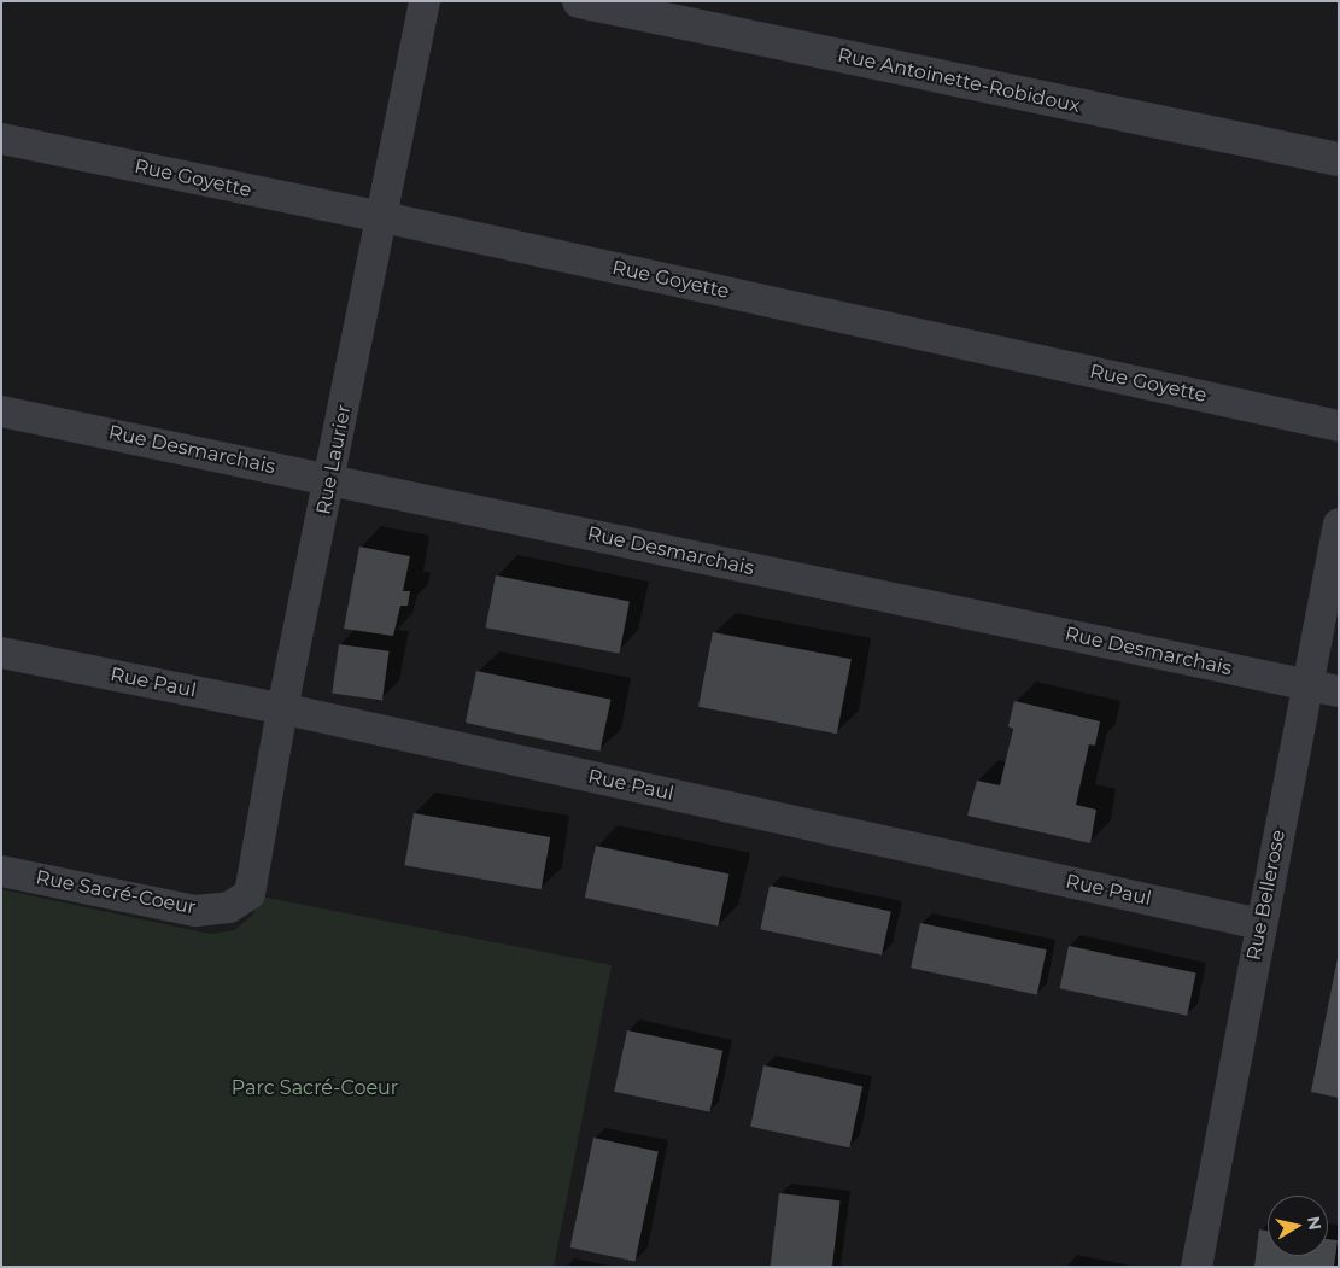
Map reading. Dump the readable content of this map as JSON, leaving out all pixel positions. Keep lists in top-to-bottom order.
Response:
{
  "streets": {
    "street": [
      "Rue Antoinette-Robidoux",
      "Rue Goyette",
      "Rue Desmarchais",
      "Rue Laurier",
      "Rue Paul",
      "Rue Sacré-Coeur",
      "Rue Bellerose"
    ]
  },
  "crossings": [
    ["Rue Goyette", "Rue Laurier"],
    ["Rue Desmarchais", "Rue Laurier"],
    ["Rue Desmarchais", "Rue Bellerose"],
    ["Rue Laurier", "Rue Paul"],
    ["Rue Laurier", "Rue Sacré-Coeur"],
    ["Rue Paul", "Rue Bellerose"]
  ],
  "parks": ["Parc Sacré-Coeur"],
  "north": "right"
}
